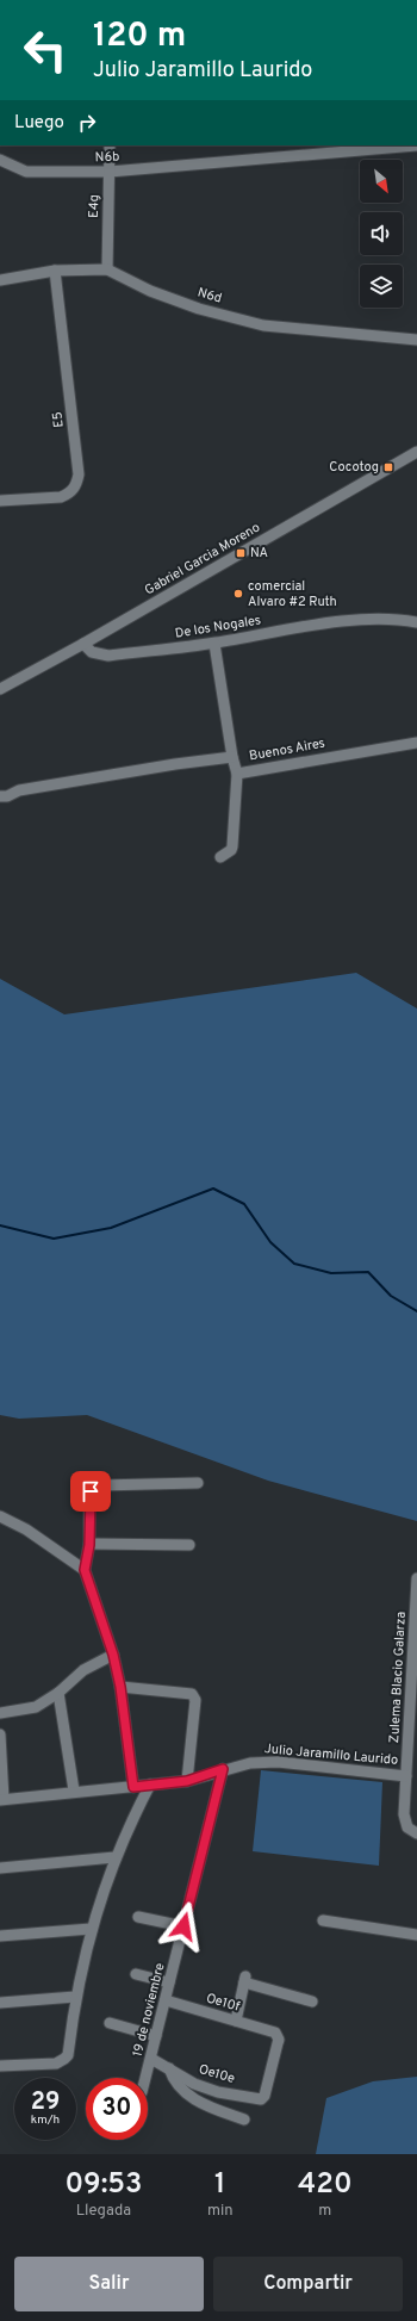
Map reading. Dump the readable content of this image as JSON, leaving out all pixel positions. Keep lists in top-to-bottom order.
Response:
{
  "streets": {
    "street": [
      "N6b",
      "E4g",
      "N6d",
      "E5",
      "Gabriel Garcia Moreno",
      "De los Nogales",
      "Buenos Aires",
      "Zulema Blacio Galarza",
      "Julio Jaramillo Laurido",
      "Oe10f",
      "19 de noviembre",
      "Oe10e"
    ]
  },
  "crossings": [
    ["N6b", "E4g"],
    ["E4g", "N6d"],
    ["N6d", "E5"],
    ["Gabriel Garcia Moreno", "De los Nogales"],
    ["De los Nogales", "Buenos Aires"],
    ["Zulema Blacio Galarza", "Julio Jaramillo Laurido"],
    ["Julio Jaramillo Laurido", "19 de noviembre"],
    ["Oe10f", "19 de noviembre"],
    ["Oe10f", "Oe10e"],
    ["19 de noviembre", "Oe10e"]
  ],
  "places": {
    "transit": ["Cocotog", "NA"],
    "other": ["comercial Alvaro #2 Ruth"]
  },
  "north": "bottom right",
  "page": {
    "turn": ["120 m", "Julio Jaramillo Laurido"],
    "then": "Luego",
    "speed": "29 km/h",
    "limit": "30",
    "eta": [
      "09:53",
      "Llegada",
      "1",
      "min",
      "420",
      "m"
    ],
    "buttons": ["Salir", "Compartir"]
  }
}
